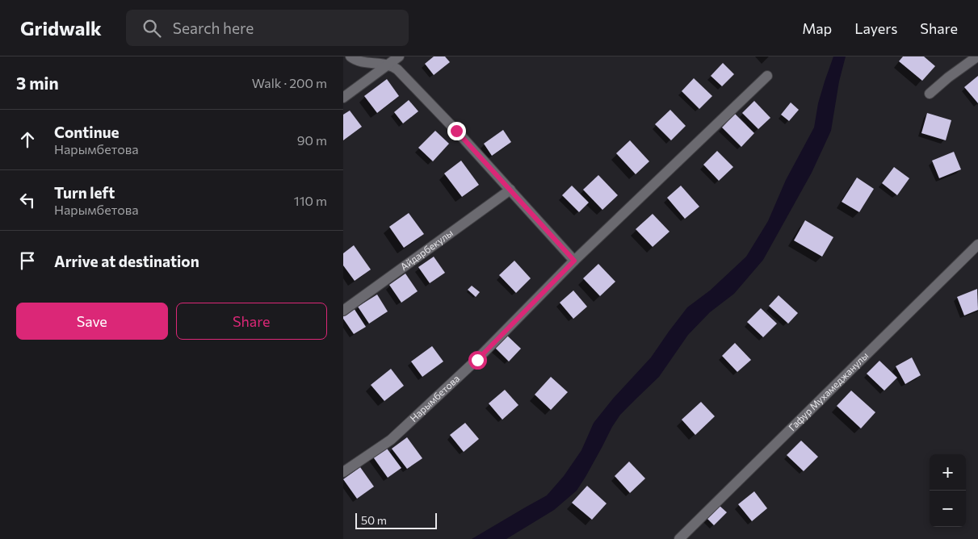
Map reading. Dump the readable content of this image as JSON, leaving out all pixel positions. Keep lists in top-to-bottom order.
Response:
{
  "streets": {
    "street": ["Айдарбекулы", "Гафур Мухамеджанулы", "Нарымбетова"]
  },
  "scale_bar": "50 m",
  "page": {
    "header": "Gridwalk",
    "search": "Search here",
    "nav": ["Map", "Layers", "Share"],
    "heading": ["3 min", "Walk · 200 m"],
    "list": [
      ["Continue", "Нарымбетова", "90 m"],
      ["Turn left", "Нарымбетова", "110 m"],
      "Arrive at destination"
    ],
    "buttons": ["Save", "Share"],
    "map_buttons": ["+", "−"],
    "scale": "50 m"
  }
}
